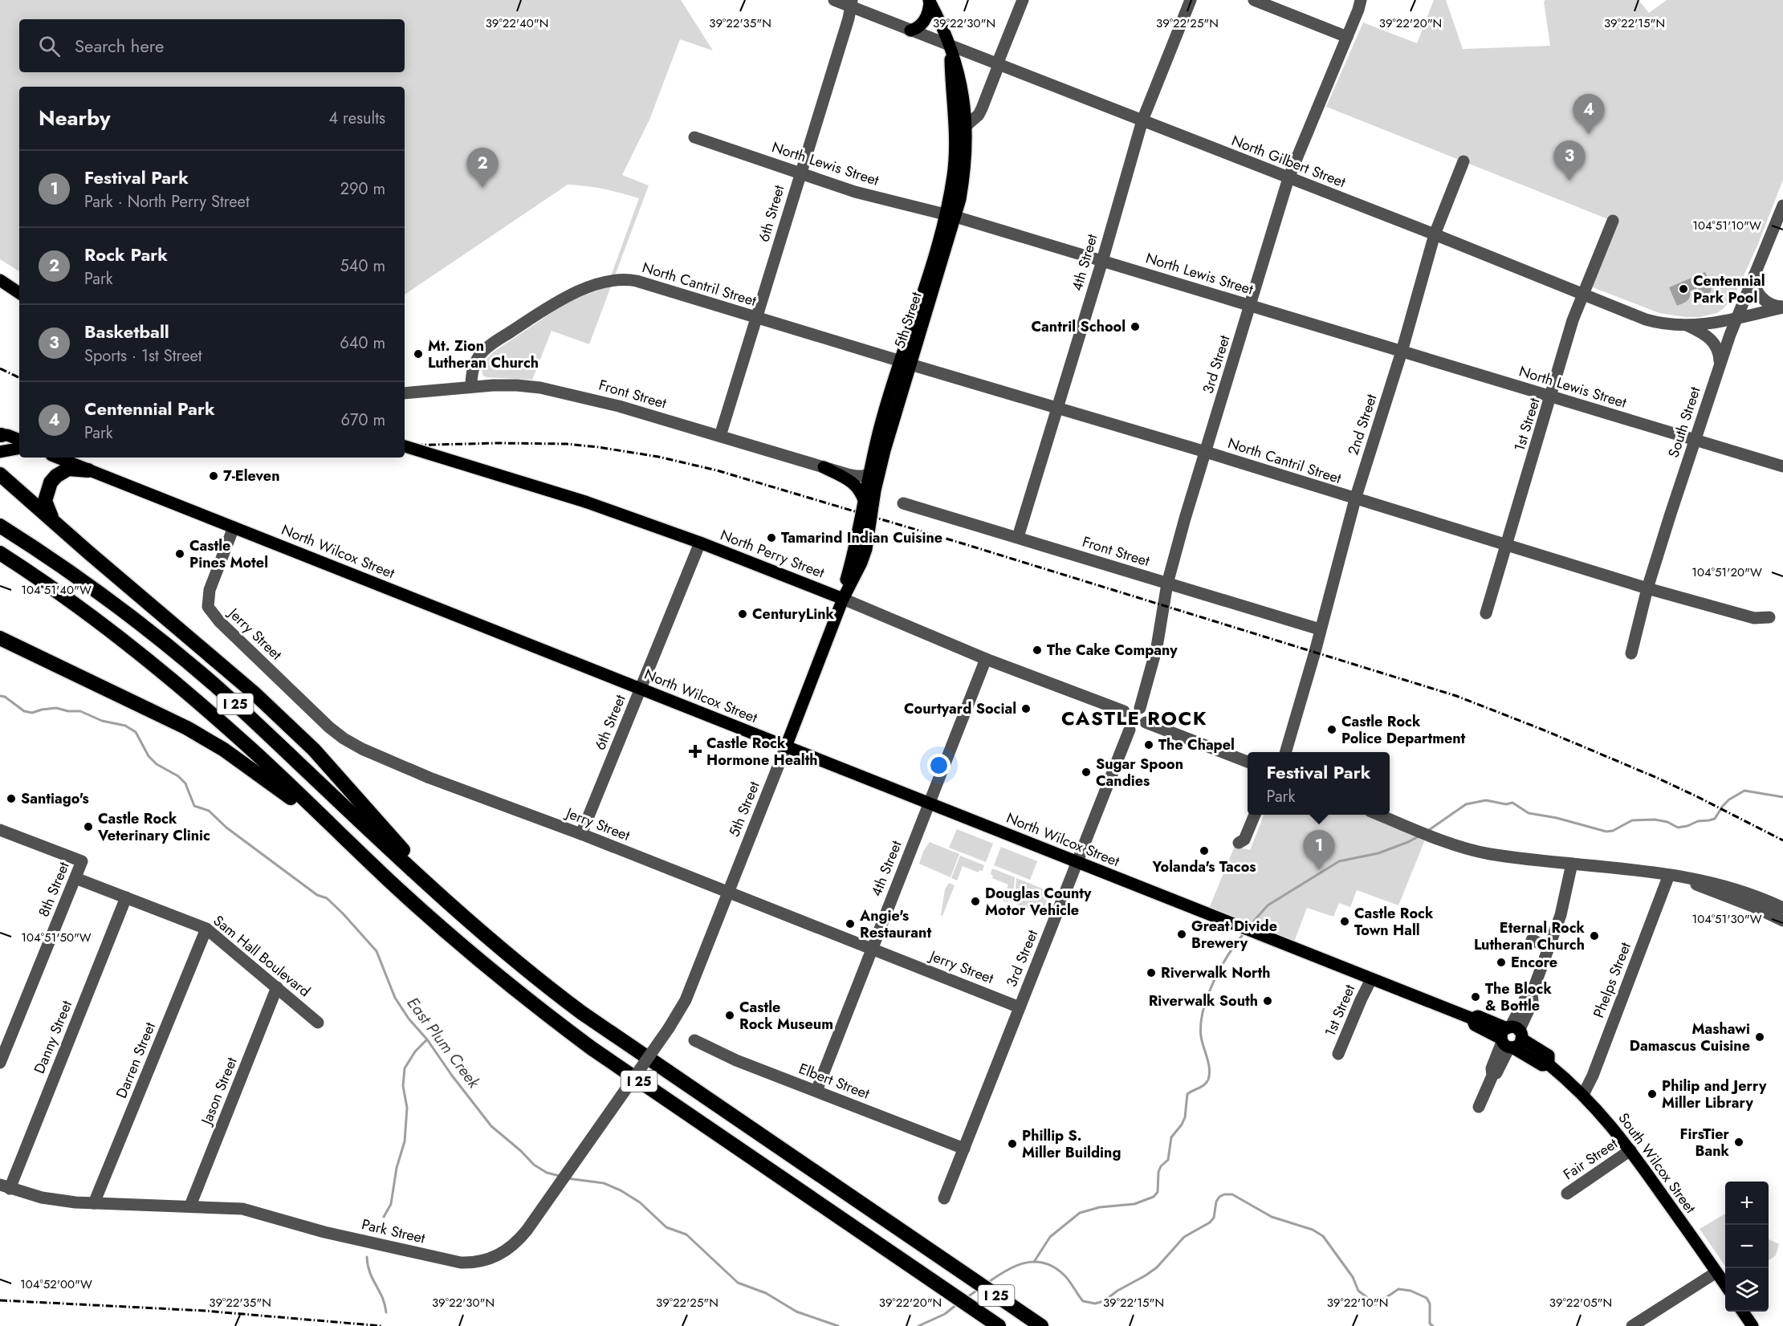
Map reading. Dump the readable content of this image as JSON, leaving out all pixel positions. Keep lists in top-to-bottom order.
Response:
{
  "streets": {
    "highway": ["I 25"],
    "main road": [
      "5th Street",
      "North Wilcox Street",
      "North Perry Street",
      "South Wilcox Street"
    ],
    "street": [
      "North Gilbert Street",
      "North Lewis Street",
      "6th Street",
      "4th Street",
      "North Cantril Street",
      "3rd Street",
      "Front Street",
      "South Street",
      "2nd Street",
      "1st Street",
      "Jerry Street",
      "8th Street",
      "Sam Hall Boulevard",
      "Phelps Street",
      "Danny Street",
      "Darren Street",
      "Elbert Street",
      "Jason Street",
      "Fair Street",
      "Park Street"
    ]
  },
  "crossings": [
    ["North Gilbert Street", "6th Street"],
    ["North Gilbert Street", "4th Street"],
    ["North Gilbert Street", "5th Street"],
    ["North Gilbert Street", "3rd Street"],
    ["North Gilbert Street", "South Street"],
    ["North Gilbert Street", "2nd Street"],
    ["North Gilbert Street", "1st Street"],
    ["North Lewis Street", "6th Street"],
    ["North Lewis Street", "4th Street"],
    ["North Lewis Street", "5th Street"],
    ["North Lewis Street", "3rd Street"],
    ["North Lewis Street", "South Street"],
    ["North Lewis Street", "2nd Street"],
    ["North Lewis Street", "1st Street"],
    ["6th Street", "North Cantril Street"],
    ["6th Street", "Front Street"],
    ["6th Street", "North Wilcox Street"],
    ["6th Street", "North Perry Street"],
    ["6th Street", "Jerry Street"],
    ["4th Street", "North Cantril Street"],
    ["4th Street", "Front Street"],
    ["4th Street", "North Wilcox Street"],
    ["4th Street", "North Perry Street"],
    ["4th Street", "Jerry Street"],
    ["4th Street", "Elbert Street"],
    ["North Cantril Street", "5th Street"],
    ["North Cantril Street", "3rd Street"],
    ["North Cantril Street", "Front Street"],
    ["North Cantril Street", "South Street"],
    ["North Cantril Street", "2nd Street"],
    ["North Cantril Street", "1st Street"],
    ["5th Street", "Front Street"],
    ["5th Street", "North Wilcox Street"],
    ["5th Street", "North Perry Street"],
    ["5th Street", "Jerry Street"],
    ["5th Street", "Park Street"],
    ["3rd Street", "Front Street"],
    ["3rd Street", "North Wilcox Street"],
    ["3rd Street", "North Perry Street"],
    ["3rd Street", "Jerry Street"],
    ["3rd Street", "Elbert Street"],
    ["Front Street", "2nd Street"],
    ["1st Street", "North Wilcox Street"],
    ["North Wilcox Street", "Jerry Street"],
    ["North Wilcox Street", "South Wilcox Street"],
    ["8th Street", "Sam Hall Boulevard"],
    ["Sam Hall Boulevard", "Danny Street"],
    ["Sam Hall Boulevard", "Darren Street"],
    ["Sam Hall Boulevard", "Jason Street"],
    ["Phelps Street", "South Wilcox Street"],
    ["Danny Street", "Park Street"],
    ["Darren Street", "Park Street"],
    ["Jason Street", "Park Street"],
    ["Fair Street", "South Wilcox Street"]
  ],
  "districts": ["CASTLE ROCK"],
  "water": ["East Plum Creek"],
  "places": {
    "other": [
      "Centennial Park Pool",
      "Cantril School",
      "Mt. Zion Lutheran Church",
      "7-Eleven",
      "Tamarind Indian Cuisine",
      "Castle Pines Motel",
      "CenturyLink",
      "The Cake Company",
      "Courtyard Social",
      "Castle Rock Police Department",
      "The Chapel",
      "Sugar Spoon Candies",
      "Santiago's",
      "Castle Rock Veterinary Clinic",
      "Yolanda's Tacos",
      "Douglas County Motor Vehicle",
      "Castle Rock Town Hall",
      "Angie's Restaurant",
      "Great Divide Brewery",
      "Eternal Rock Lutheran Church",
      "Encore",
      "Riverwalk North",
      "The Block & Bottle",
      "Riverwalk South",
      "Castle Rock Museum",
      "Mashawi Damascus Cuisine",
      "Philip and Jerry Miller Library",
      "FirsTier Bank",
      "Phillip S. Miller Building"
    ],
    "health": ["Castle Rock Hormone Health"]
  },
  "page": {
    "search": "Search here",
    "heading": ["Nearby", "4 results"],
    "pins": [
      "4",
      "3",
      "2",
      "1"
    ],
    "list": [
      {
        "mark": "1",
        "name": "Festival Park",
        "note": "Park · North Perry Street",
        "value": "290 m"
      },
      {
        "mark": "2",
        "name": "Rock Park",
        "note": "Park",
        "value": "540 m"
      },
      {
        "mark": "3",
        "name": "Basketball",
        "note": "Sports · 1st Street",
        "value": "640 m"
      },
      {
        "mark": "4",
        "name": "Centennial Park",
        "note": "Park",
        "value": "670 m"
      }
    ],
    "popup": ["Festival Park", "Park"],
    "map_buttons": ["+", "−"]
  },
  "coordinates": [
    "39°22'40\"N",
    "39°22'35\"N",
    "39°22'30\"N",
    "39°22'25\"N",
    "39°22'20\"N",
    "39°22'15\"N",
    "104°51'10\"W",
    "104°51'20\"W",
    "104°51'40\"W",
    "104°51'30\"W",
    "104°51'50\"W",
    "104°52'00\"W",
    "39°22'10\"N",
    "39°22'05\"N"
  ]
}
